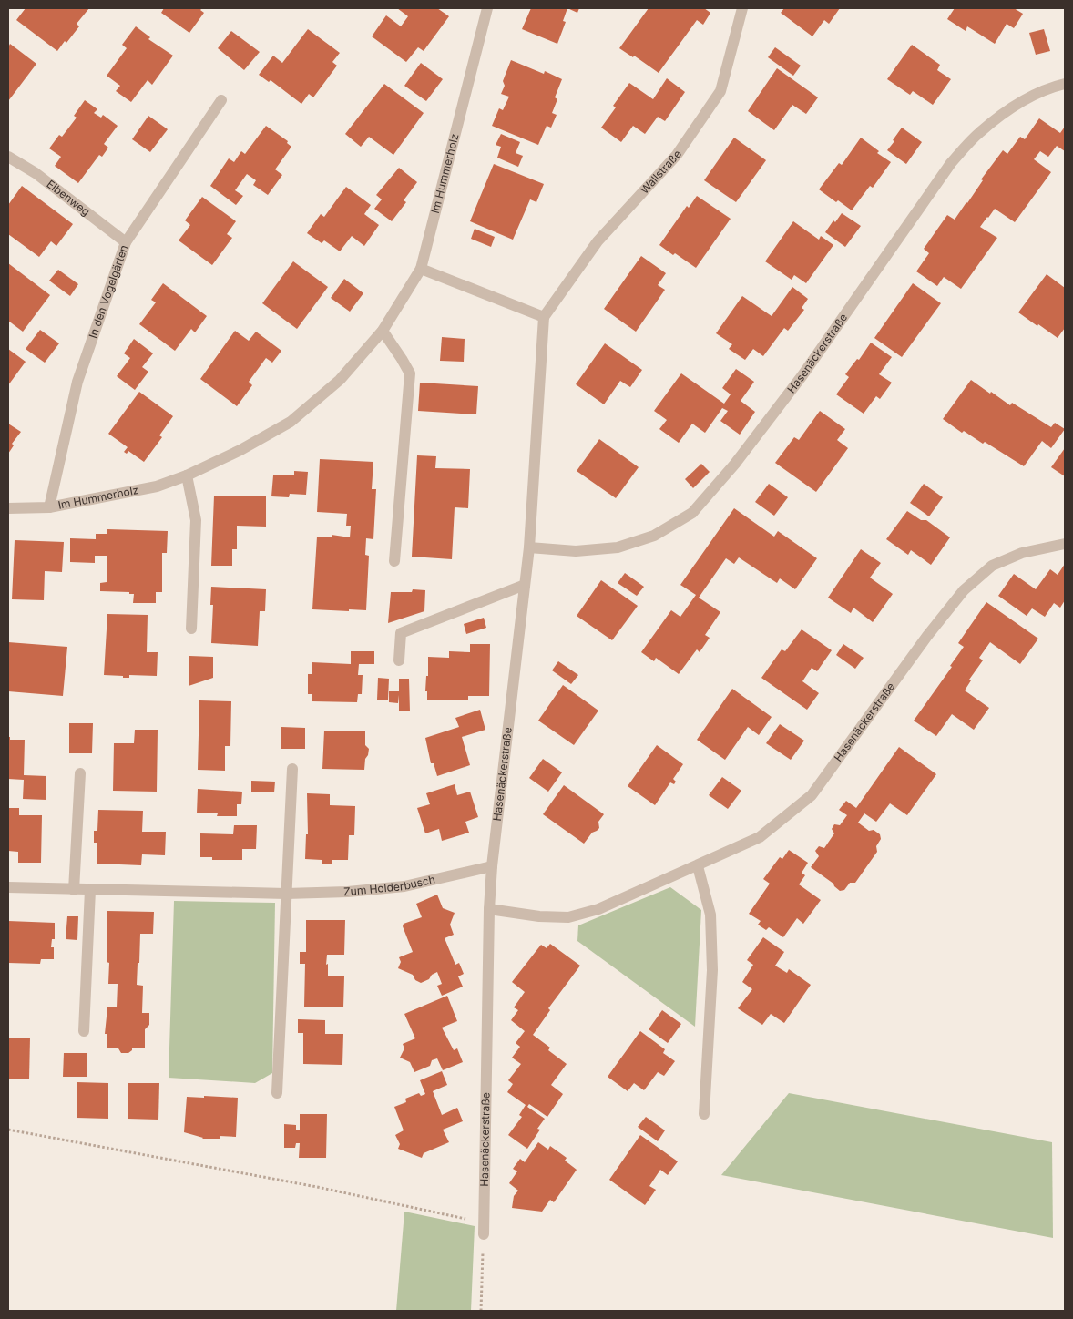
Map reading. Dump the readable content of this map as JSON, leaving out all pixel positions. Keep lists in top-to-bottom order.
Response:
{
  "streets": {
    "street": [
      "Wallstraße",
      "Im Hummerholz",
      "Eibenweg",
      "In den Vogelgärten",
      "Hasenäckerstraße",
      "Zum Holderbusch"
    ]
  },
  "crossings": [
    ["Wallstraße", "Hasenäckerstraße"],
    ["Im Hummerholz", "In den Vogelgärten"],
    ["Eibenweg", "In den Vogelgärten"],
    ["Hasenäckerstraße", "Zum Holderbusch"]
  ]
}
